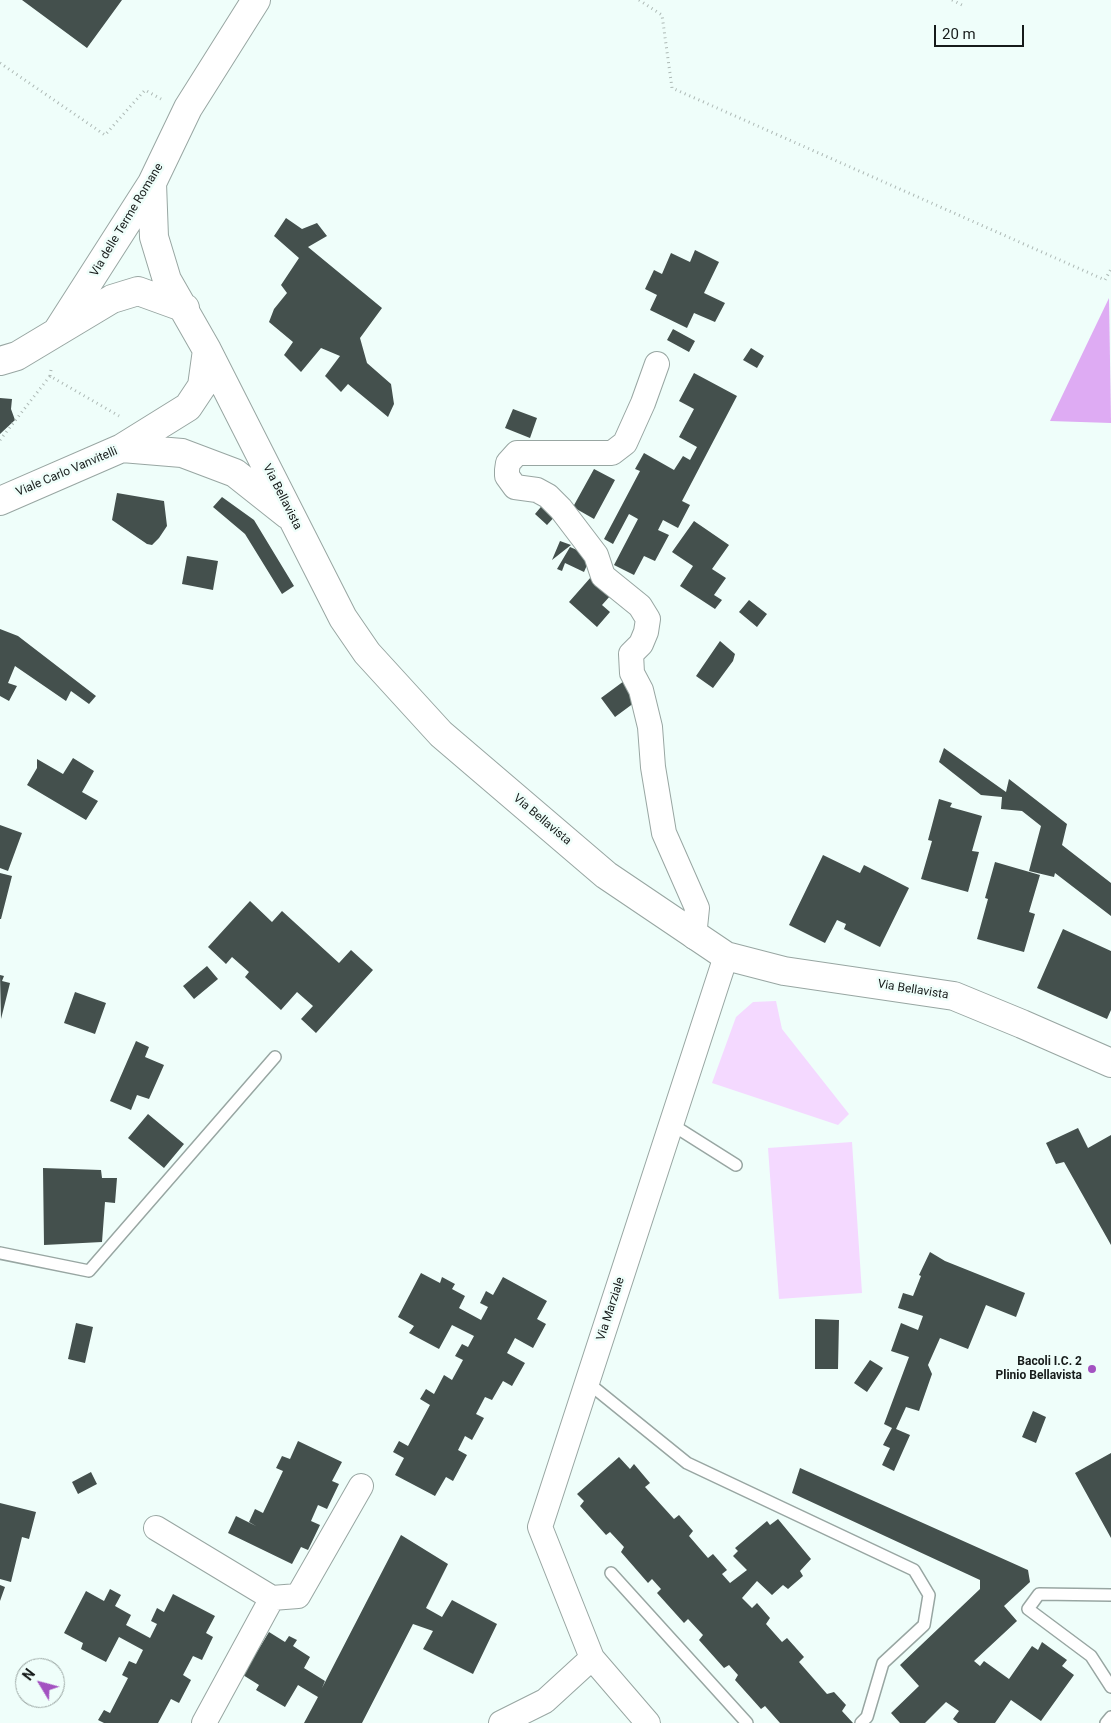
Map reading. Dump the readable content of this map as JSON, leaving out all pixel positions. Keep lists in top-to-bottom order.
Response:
{
  "streets": {
    "street": [
      "Via delle Terme Romane",
      "Viale Carlo Vanvitelli",
      "Via Bellavista",
      "Via Marziale"
    ]
  },
  "crossings": [
    ["Via delle Terme Romane", "Via Bellavista"],
    ["Viale Carlo Vanvitelli", "Via Bellavista"],
    ["Via Bellavista", "Via Marziale"]
  ],
  "places": ["Bacoli I.C. 2 Plinio Bellavista"],
  "scale_bar": "20 m",
  "north": "top left"
}
